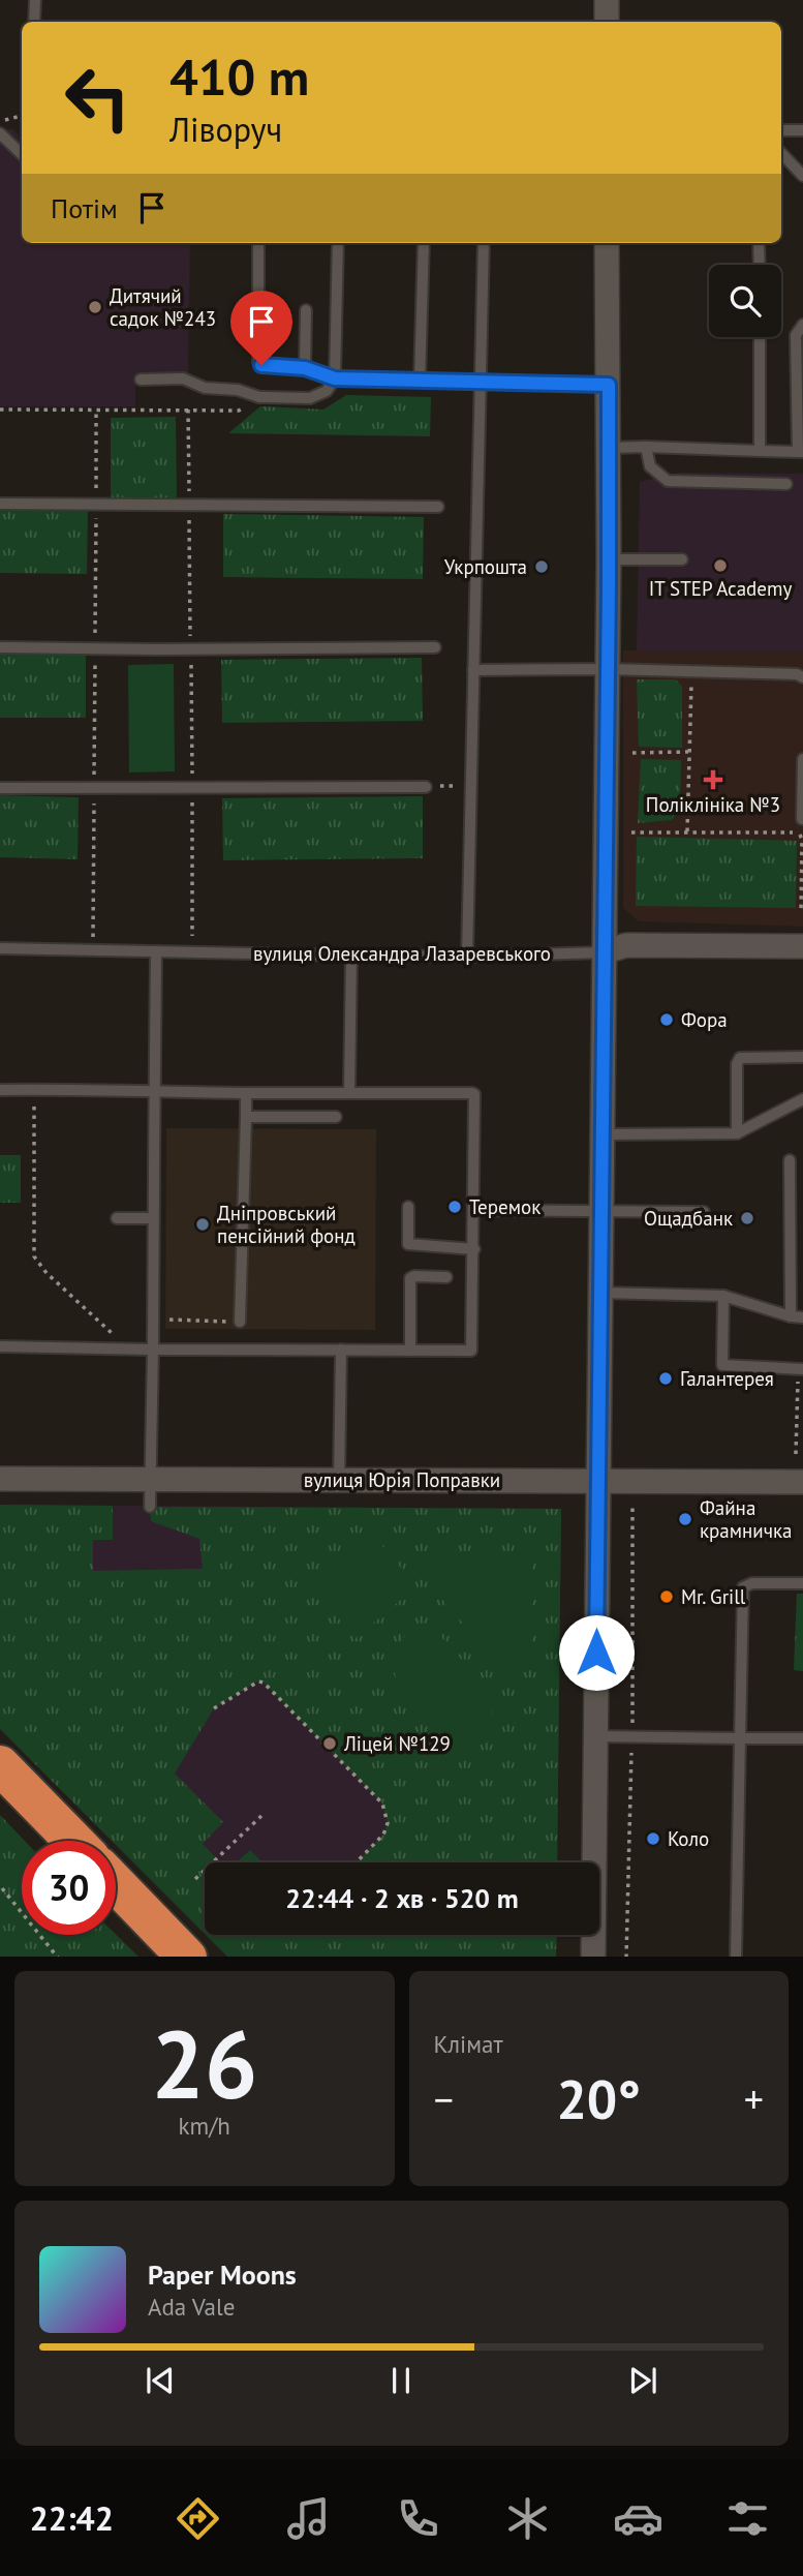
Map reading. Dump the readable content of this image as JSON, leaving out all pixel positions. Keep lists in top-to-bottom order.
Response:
{
  "streets": {
    "street": ["вулиця Олександра Лазаревського", "вулиця Юрія Поправки"]
  },
  "places": {
    "other": [
      "Дитячий садок №243",
      "IT STEP Academy",
      "Укрпошта",
      "Фора",
      "Теремок",
      "Ощадбанк",
      "Дніпровський пенсійний фонд",
      "Галантерея",
      "Файна крамничка",
      "Mr. Grill",
      "Ліцей №129",
      "Коло"
    ],
    "health": ["Поліклініка №3"]
  },
  "page": {
    "turn": ["410 m", "Ліворуч"],
    "then": "Потім",
    "limit": "30",
    "trip": "22:44 · 2 хв · 520 m",
    "tile": [
      ["26", "km/h"],
      "Клімат"
    ],
    "heat": ["−", "20°", "+"],
    "song": ["Paper Moons", "Ada Vale"],
    "tabs": "22:42"
  }
}
